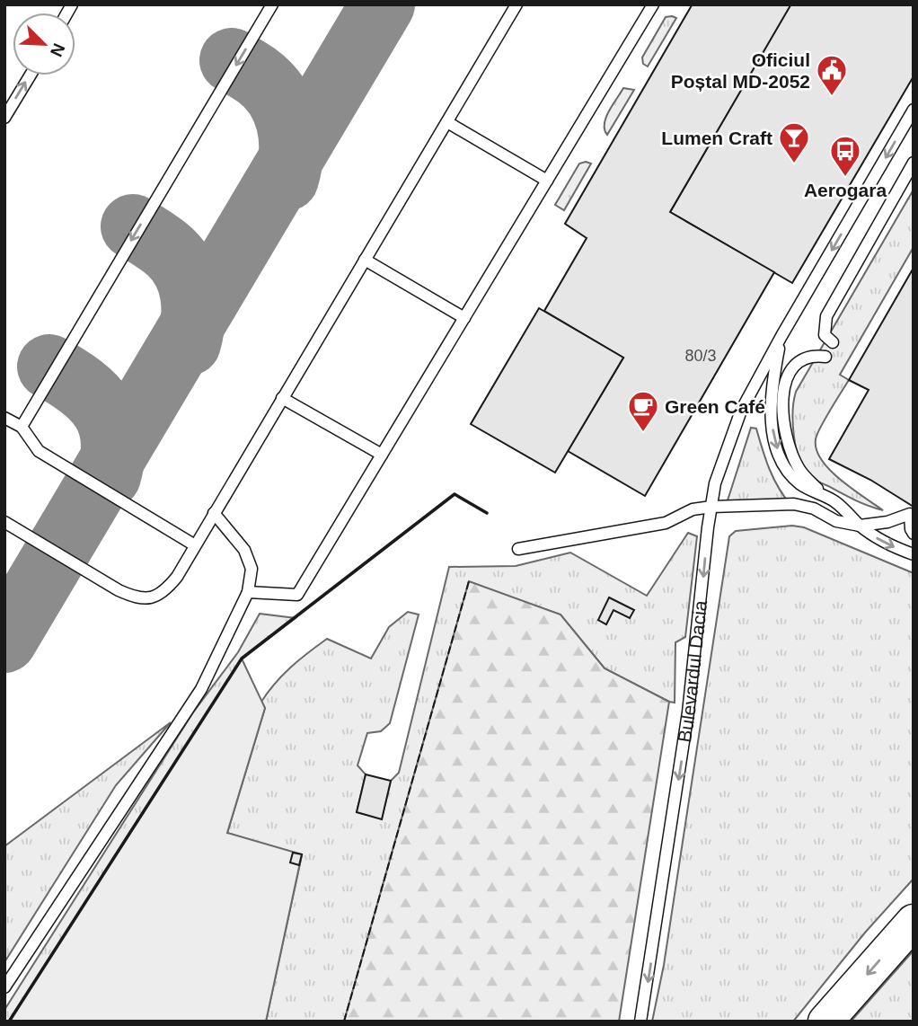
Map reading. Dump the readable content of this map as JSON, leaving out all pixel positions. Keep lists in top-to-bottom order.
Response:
{
  "streets": {
    "lane": ["Bulevardul Dacia"]
  },
  "places": {
    "public building": ["Oficiul Poștal MD-2052"],
    "bar": ["Lumen Craft"],
    "bus stop": ["Aerogara"],
    "cafe": ["Green Café"]
  },
  "house_numbers": ["80/3"],
  "north": "bottom right"
}
